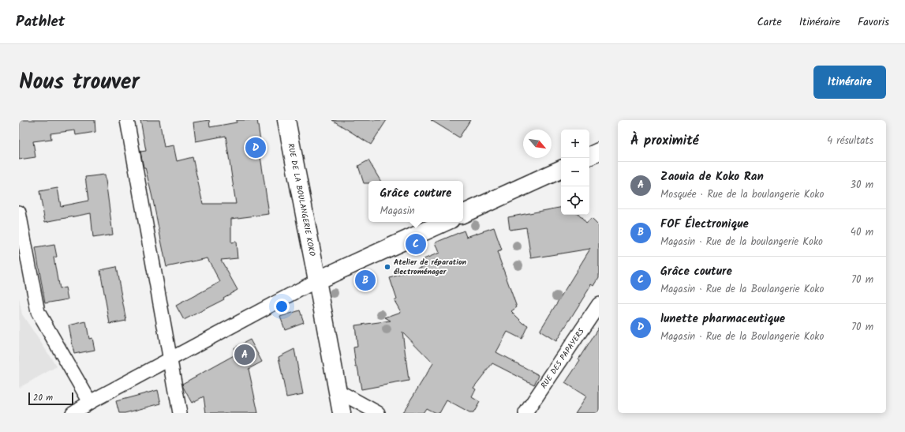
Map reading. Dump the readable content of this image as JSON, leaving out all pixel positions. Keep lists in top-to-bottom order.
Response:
{
  "streets": {
    "street": ["RUE DE LA BOULANGERIE KOKO", "RUE DES PAPAYERS"]
  },
  "places": ["Atelier de réparation électroménager"],
  "scale_bar": "20 m",
  "north": "bottom right",
  "page": {
    "header": "Pathlet",
    "nav": ["Carte", "Itinéraire", "Favoris"],
    "title": "Nous trouver",
    "buttons": "Itinéraire",
    "heading": ["À proximité", "4 résultats"],
    "map_buttons": ["+", "−"],
    "pins": [
      "D",
      "C",
      "B",
      "A"
    ],
    "list": [
      {
        "mark": "A",
        "name": "Zaouia de Koko Ran",
        "note": "Mosquée · Rue de la boulangerie Koko",
        "value": "30 m"
      },
      {
        "mark": "B",
        "name": "FOF Électronique",
        "note": "Magasin · Rue de la boulangerie Koko",
        "value": "40 m"
      },
      {
        "mark": "C",
        "name": "Grâce couture",
        "note": "Magasin · Rue de la Boulangerie Koko",
        "value": "70 m"
      },
      {
        "mark": "D",
        "name": "lunette pharmaceutique",
        "note": "Magasin · Rue de la Boulangerie Koko",
        "value": "70 m"
      }
    ],
    "popup": ["Grâce couture", "Magasin"],
    "scale": "20 m"
  }
}
